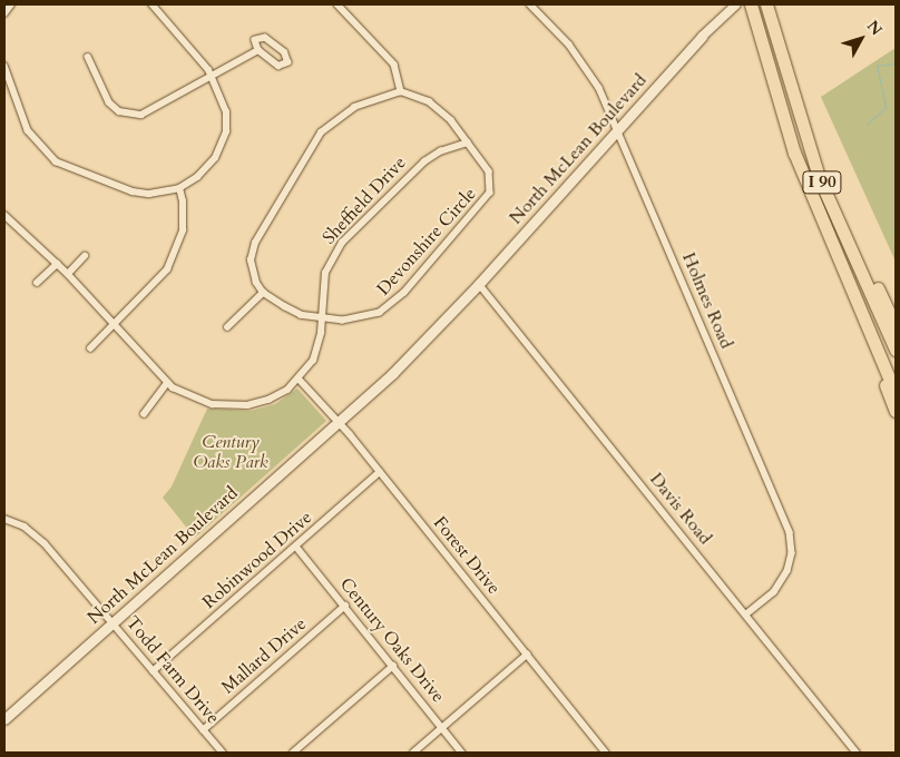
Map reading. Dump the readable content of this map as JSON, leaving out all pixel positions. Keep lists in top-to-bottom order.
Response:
{
  "streets": {
    "highway": ["I 90"],
    "main road": ["North McLean Boulevard"],
    "street": [
      "Sheffield Drive",
      "Devonshire Circle",
      "Holmes Road",
      "Davis Road",
      "Forest Drive",
      "Robinwood Drive",
      "Century Oaks Drive",
      "Mallard Drive",
      "Todd Farm Drive"
    ]
  },
  "crossings": [
    ["North McLean Boulevard", "Holmes Road"],
    ["North McLean Boulevard", "Davis Road"],
    ["North McLean Boulevard", "Forest Drive"],
    ["North McLean Boulevard", "Todd Farm Drive"],
    ["Sheffield Drive", "Devonshire Circle"],
    ["Sheffield Drive", "Forest Drive"],
    ["Holmes Road", "Davis Road"],
    ["Forest Drive", "Robinwood Drive"],
    ["Robinwood Drive", "Century Oaks Drive"],
    ["Robinwood Drive", "Todd Farm Drive"],
    ["Century Oaks Drive", "Mallard Drive"],
    ["Mallard Drive", "Todd Farm Drive"]
  ],
  "parks": ["Century Oaks Park"],
  "north": "top right"
}
